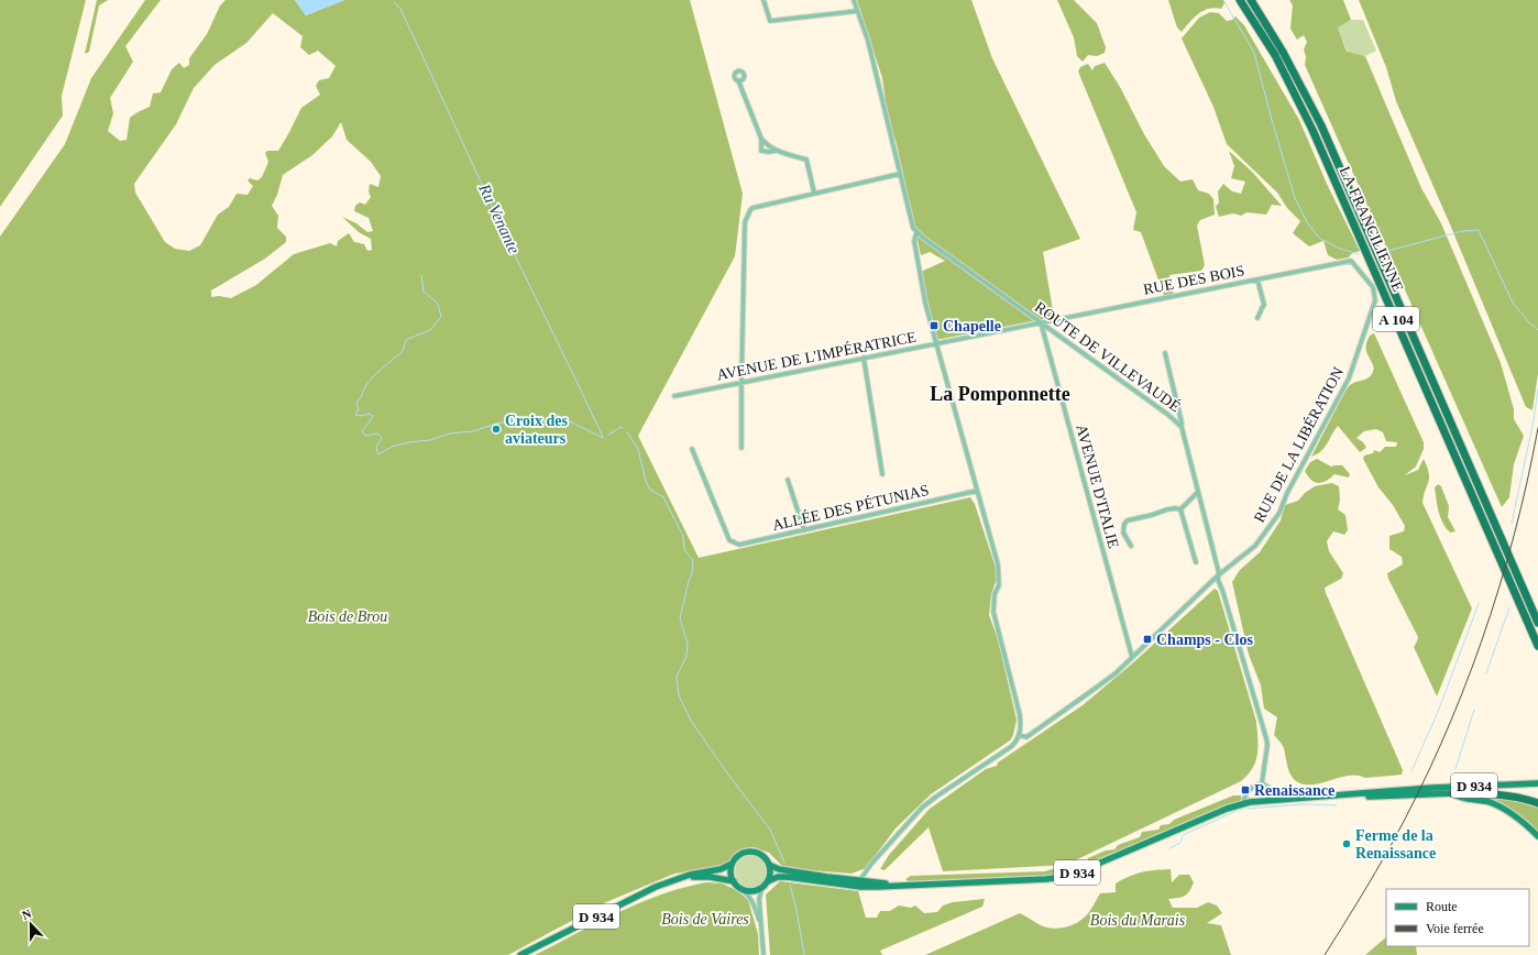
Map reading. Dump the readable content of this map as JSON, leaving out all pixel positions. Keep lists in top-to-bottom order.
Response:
{
  "streets": {
    "highway": ["LA FRANCILIENNE", "A 104"],
    "main road": ["D 934"],
    "street": [
      "RUE DES BOIS",
      "AVENUE DE L'IMPÉRATRICE",
      "ROUTE DE VILLEVAUDÉ",
      "RUE DE LA LIBÉRATION",
      "AVENUE D'ITALIE",
      "ALLÉE DES PÉTUNIAS"
    ]
  },
  "crossings": [
    ["RUE DES BOIS", "AVENUE DE L'IMPÉRATRICE"],
    ["RUE DES BOIS", "ROUTE DE VILLEVAUDÉ"],
    ["RUE DES BOIS", "RUE DE LA LIBÉRATION"],
    ["RUE DES BOIS", "AVENUE D'ITALIE"],
    ["AVENUE DE L'IMPÉRATRICE", "ROUTE DE VILLEVAUDÉ"],
    ["AVENUE DE L'IMPÉRATRICE", "AVENUE D'ITALIE"],
    ["ROUTE DE VILLEVAUDÉ", "RUE DE LA LIBÉRATION"],
    ["ROUTE DE VILLEVAUDÉ", "AVENUE D'ITALIE"],
    ["RUE DE LA LIBÉRATION", "AVENUE D'ITALIE"]
  ],
  "districts": ["La Pomponnette"],
  "water": ["Ru Venante"],
  "parks": ["Bois de Brou", "Bois de Vaires", "Bois du Marais"],
  "places": {
    "transit": ["Chapelle", "Champs - Clos", "Renaissance"],
    "other": ["Croix des aviateurs", "Ferme de la Renaissance"]
  },
  "legend": ["Route", "Voie ferrée"],
  "north": "top"
}
